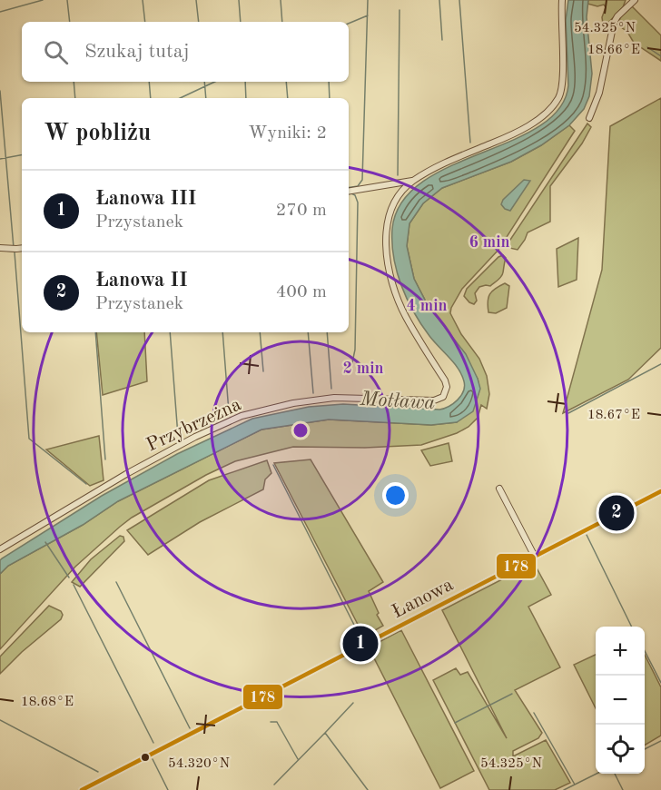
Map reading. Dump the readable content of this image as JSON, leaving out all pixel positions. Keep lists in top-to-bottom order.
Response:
{
  "streets": {
    "street": ["Przybrzeżna", "Łanowa"]
  },
  "water": ["Motława"],
  "lines": ["transit line 178"],
  "page": {
    "search": "Szukaj tutaj",
    "heading": ["W pobliżu", "Wyniki: 2"],
    "list": [
      {
        "mark": "1",
        "name": "Łanowa III",
        "note": "Przystanek",
        "value": "270 m"
      },
      {
        "mark": "2",
        "name": "Łanowa II",
        "note": "Przystanek",
        "value": "400 m"
      }
    ],
    "pins": ["2", "1"],
    "map_buttons": ["+", "−"]
  },
  "coordinates": [
    "54.325°N",
    "18.66°E",
    "18.67°E",
    "18.68°E",
    "54.320°N"
  ],
  "rings": ["6 min", "4 min", "2 min"]
}
